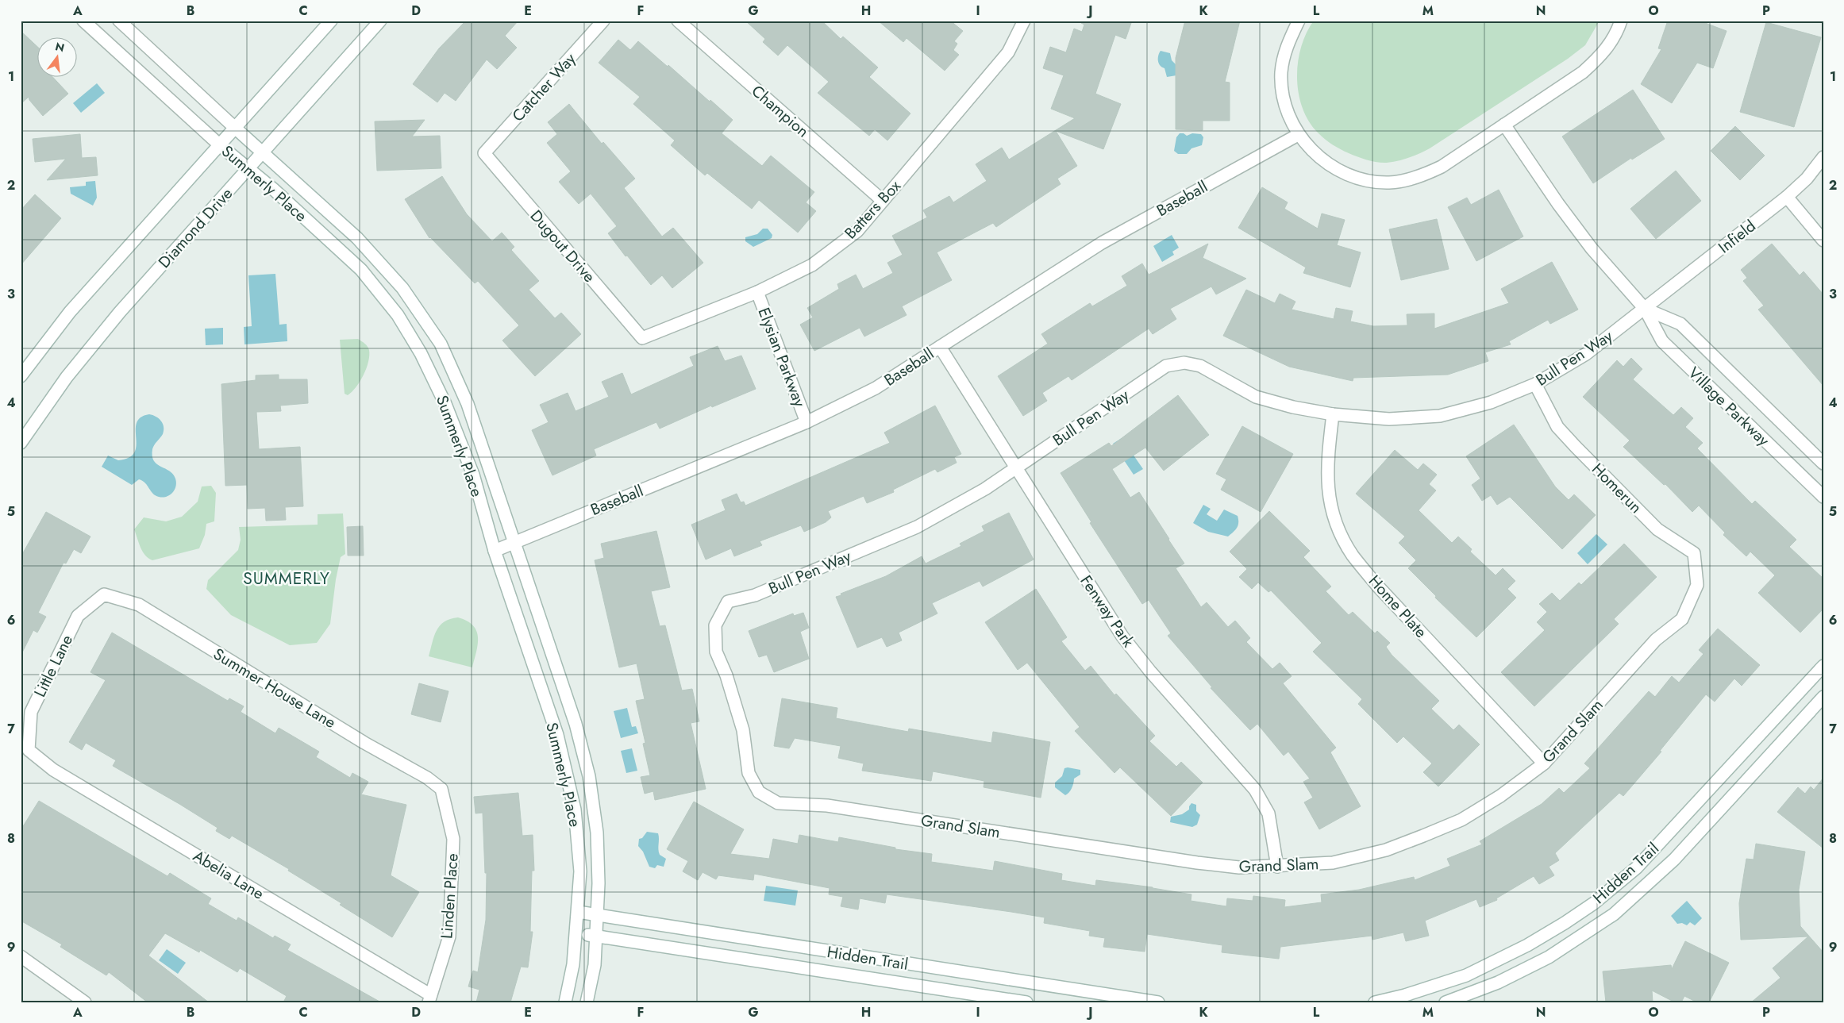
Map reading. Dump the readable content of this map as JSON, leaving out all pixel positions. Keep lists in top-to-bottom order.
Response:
{
  "streets": {
    "street": [
      "Catcher Way",
      "Champion",
      "Summerly Place",
      "Baseball",
      "Batters Box",
      "Diamond Drive",
      "Infield",
      "Dugout Drive",
      "Elysian Parkway",
      "Bull Pen Way",
      "Village Parkway",
      "Homerun",
      "Home Plate",
      "Fenway Park",
      "Little Lane",
      "Summer House Lane",
      "Grand Slam",
      "Hidden Trail",
      "Abelia Lane",
      "Linden Place"
    ]
  },
  "crossings": [
    ["Catcher Way", "Dugout Drive"],
    ["Champion", "Batters Box"],
    ["Summerly Place", "Baseball"],
    ["Summerly Place", "Diamond Drive"],
    ["Summerly Place", "Hidden Trail"],
    ["Baseball", "Elysian Parkway"],
    ["Baseball", "Fenway Park"],
    ["Batters Box", "Dugout Drive"],
    ["Batters Box", "Elysian Parkway"],
    ["Infield", "Bull Pen Way"],
    ["Infield", "Village Parkway"],
    ["Bull Pen Way", "Village Parkway"],
    ["Bull Pen Way", "Homerun"],
    ["Bull Pen Way", "Home Plate"],
    ["Bull Pen Way", "Fenway Park"],
    ["Bull Pen Way", "Grand Slam"],
    ["Homerun", "Grand Slam"],
    ["Home Plate", "Grand Slam"],
    ["Fenway Park", "Grand Slam"],
    ["Little Lane", "Summer House Lane"],
    ["Little Lane", "Abelia Lane"],
    ["Summer House Lane", "Linden Place"],
    ["Abelia Lane", "Linden Place"]
  ],
  "districts": ["SUMMERLY"],
  "north": "top",
  "grid": {
    "columns": [
      "A",
      "B",
      "C",
      "D",
      "E",
      "F",
      "G",
      "H",
      "I",
      "J",
      "K",
      "L",
      "M",
      "N",
      "O",
      "P"
    ],
    "rows": [
      "1",
      "2",
      "3",
      "4",
      "5",
      "6",
      "7",
      "8",
      "9"
    ]
  }
}
